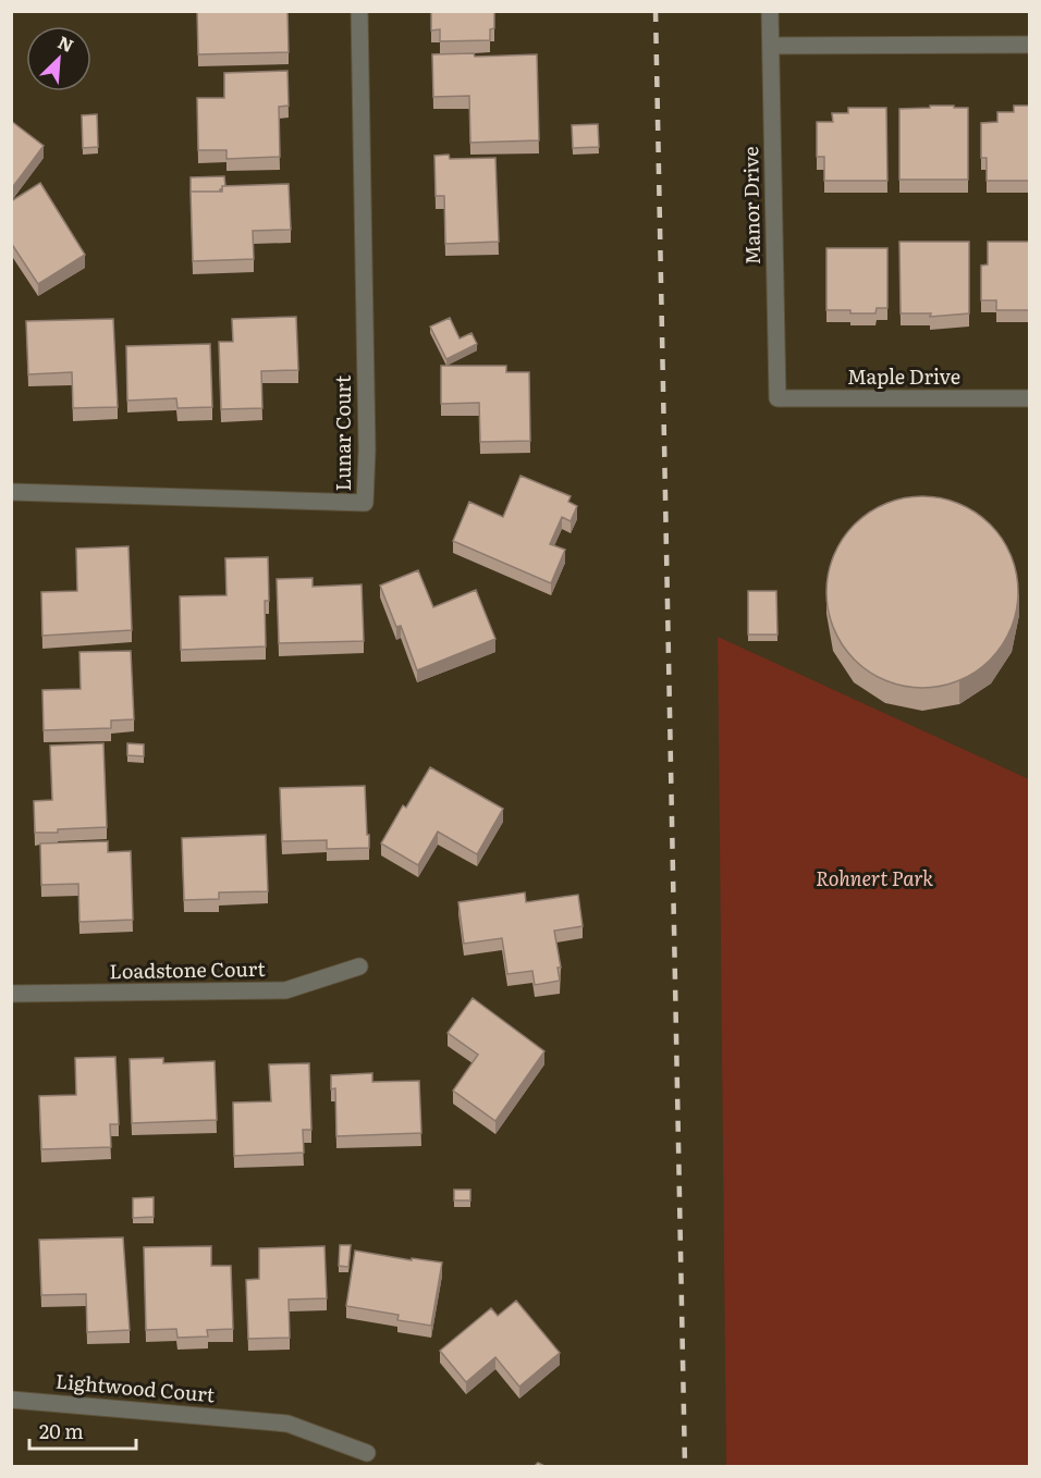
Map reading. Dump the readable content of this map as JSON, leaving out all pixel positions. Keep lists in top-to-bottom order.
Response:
{
  "streets": {
    "street": [
      "Manor Drive",
      "Maple Drive",
      "Lunar Court",
      "Loadstone Court",
      "Lightwood Court"
    ]
  },
  "crossings": [
    ["Manor Drive", "Maple Drive"]
  ],
  "parks": ["Rohnert Park"],
  "scale_bar": "20 m",
  "north": "top right"
}
